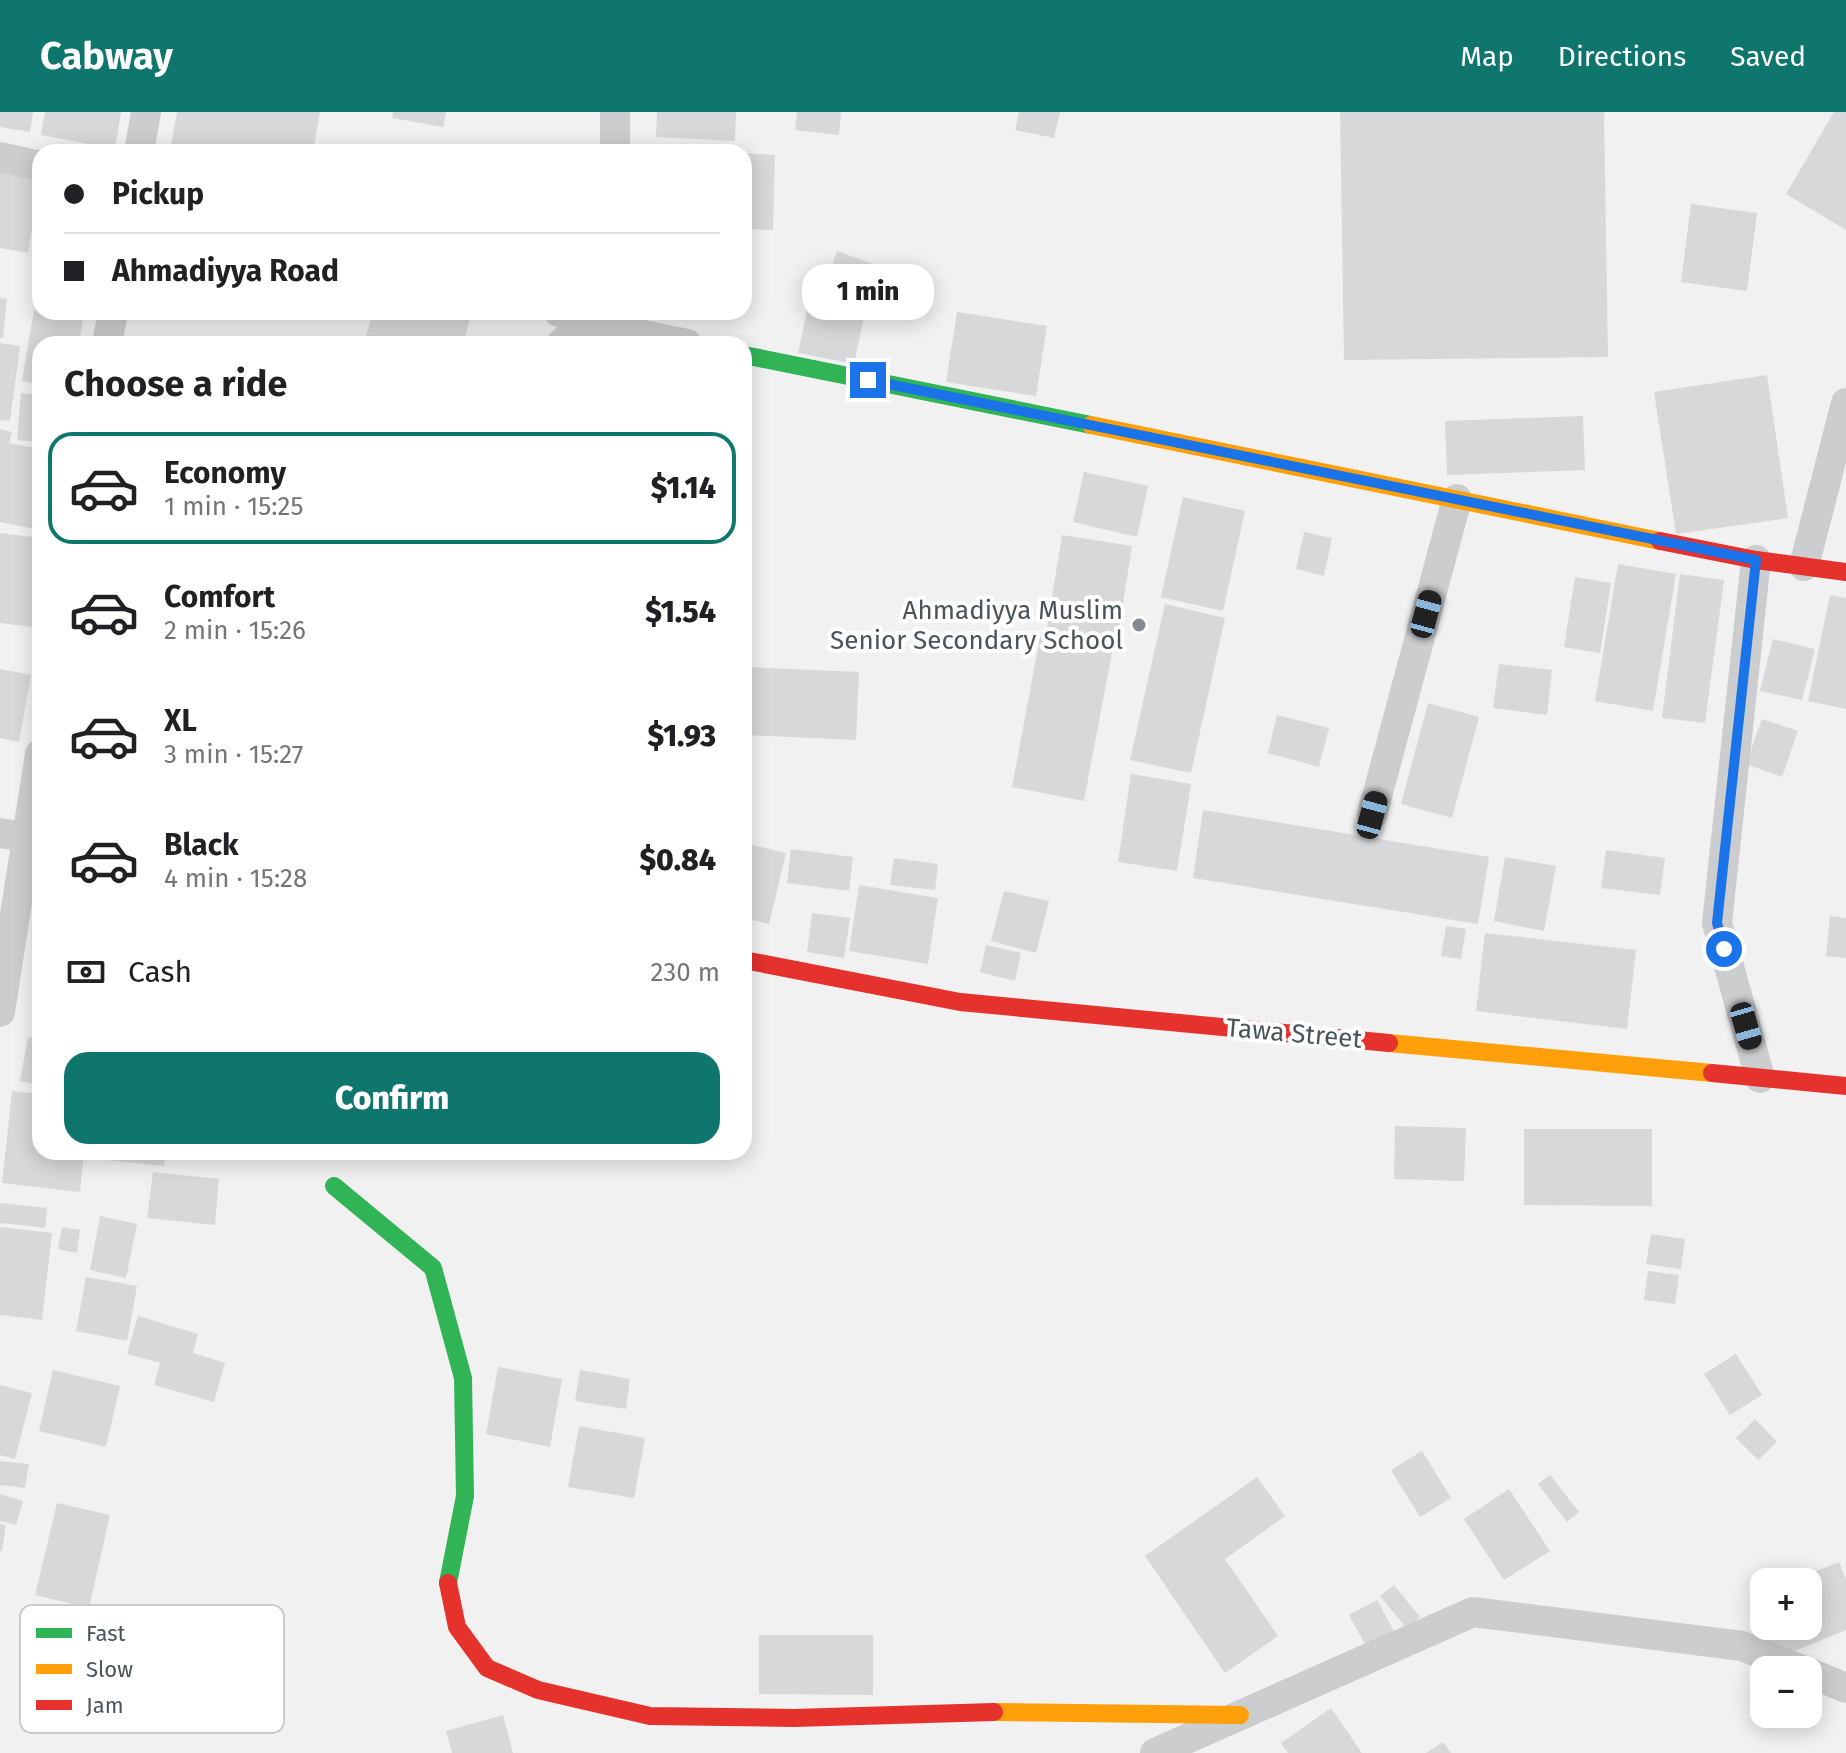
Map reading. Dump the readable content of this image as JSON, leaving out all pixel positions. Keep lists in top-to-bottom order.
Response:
{
  "streets": {
    "street": ["Tawa Street"]
  },
  "places": ["Ahmadiyya Muslim Senior Secondary School"],
  "legend": ["Fast", "Slow", "Jam"],
  "page": {
    "header": "Cabway",
    "nav": ["Map", "Directions", "Saved"],
    "banner": ["Pickup", "Ahmadiyya Road"],
    "bubble": "1 min",
    "heading": "Choose a ride",
    "list": [
      {
        "name": "Economy",
        "note": "1 min · 15:25",
        "value": "$1.14"
      },
      {
        "name": "Comfort",
        "note": "2 min · 15:26",
        "value": "$1.54"
      },
      {
        "name": "XL",
        "note": "3 min · 15:27",
        "value": "$1.93"
      },
      {
        "name": "Black",
        "note": "4 min · 15:28",
        "value": "$0.84"
      }
    ],
    "pay": ["Cash", "230 m"],
    "buttons": "Confirm",
    "map_buttons": ["+", "−"]
  }
}
